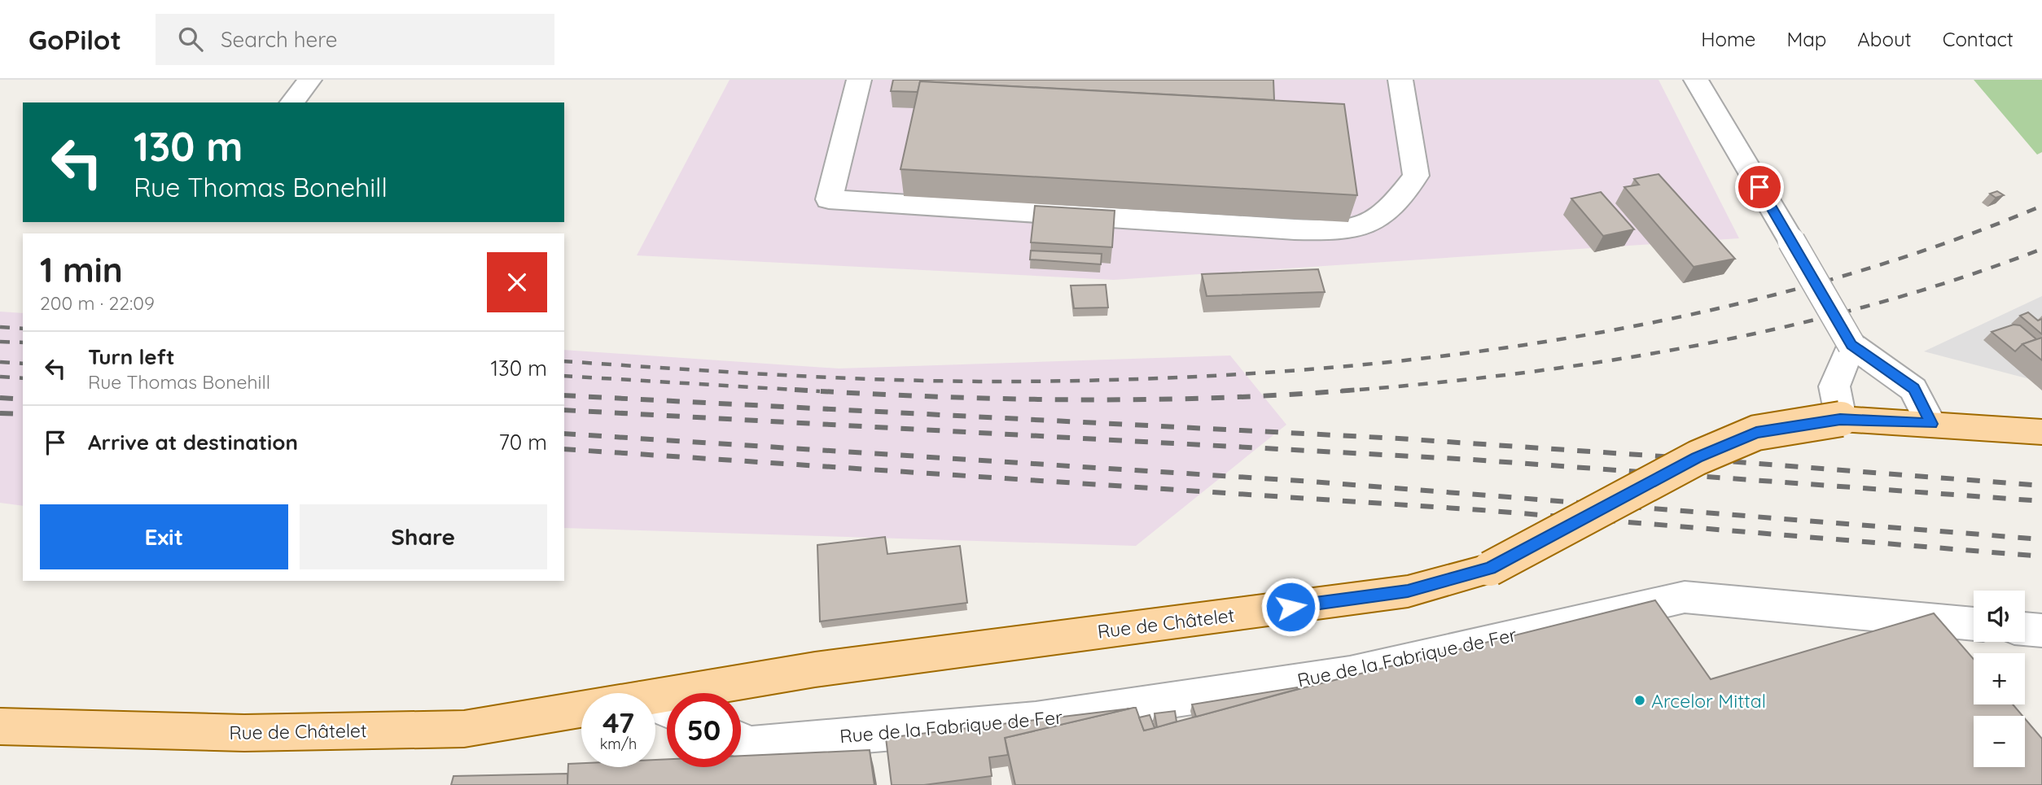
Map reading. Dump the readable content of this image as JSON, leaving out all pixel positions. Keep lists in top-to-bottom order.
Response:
{
  "streets": {
    "main road": ["Rue de Châtelet"],
    "street": ["Rue de la Fabrique de Fer"]
  },
  "places": ["Arcelor Mittal"],
  "page": {
    "header": "GoPilot",
    "search": "Search here",
    "nav": [
      "Home",
      "Map",
      "About",
      "Contact"
    ],
    "turn": ["130 m", "Rue Thomas Bonehill"],
    "heading": ["1 min", "200 m · 22:09"],
    "list": [
      {
        "name": "Turn left",
        "note": "Rue Thomas Bonehill",
        "value": "130 m"
      },
      {
        "name": "Arrive at destination",
        "value": "70 m"
      }
    ],
    "buttons": ["Exit", "Share"],
    "map_buttons": ["+", "−"],
    "speed": "47 km/h",
    "limit": "50"
  }
}
